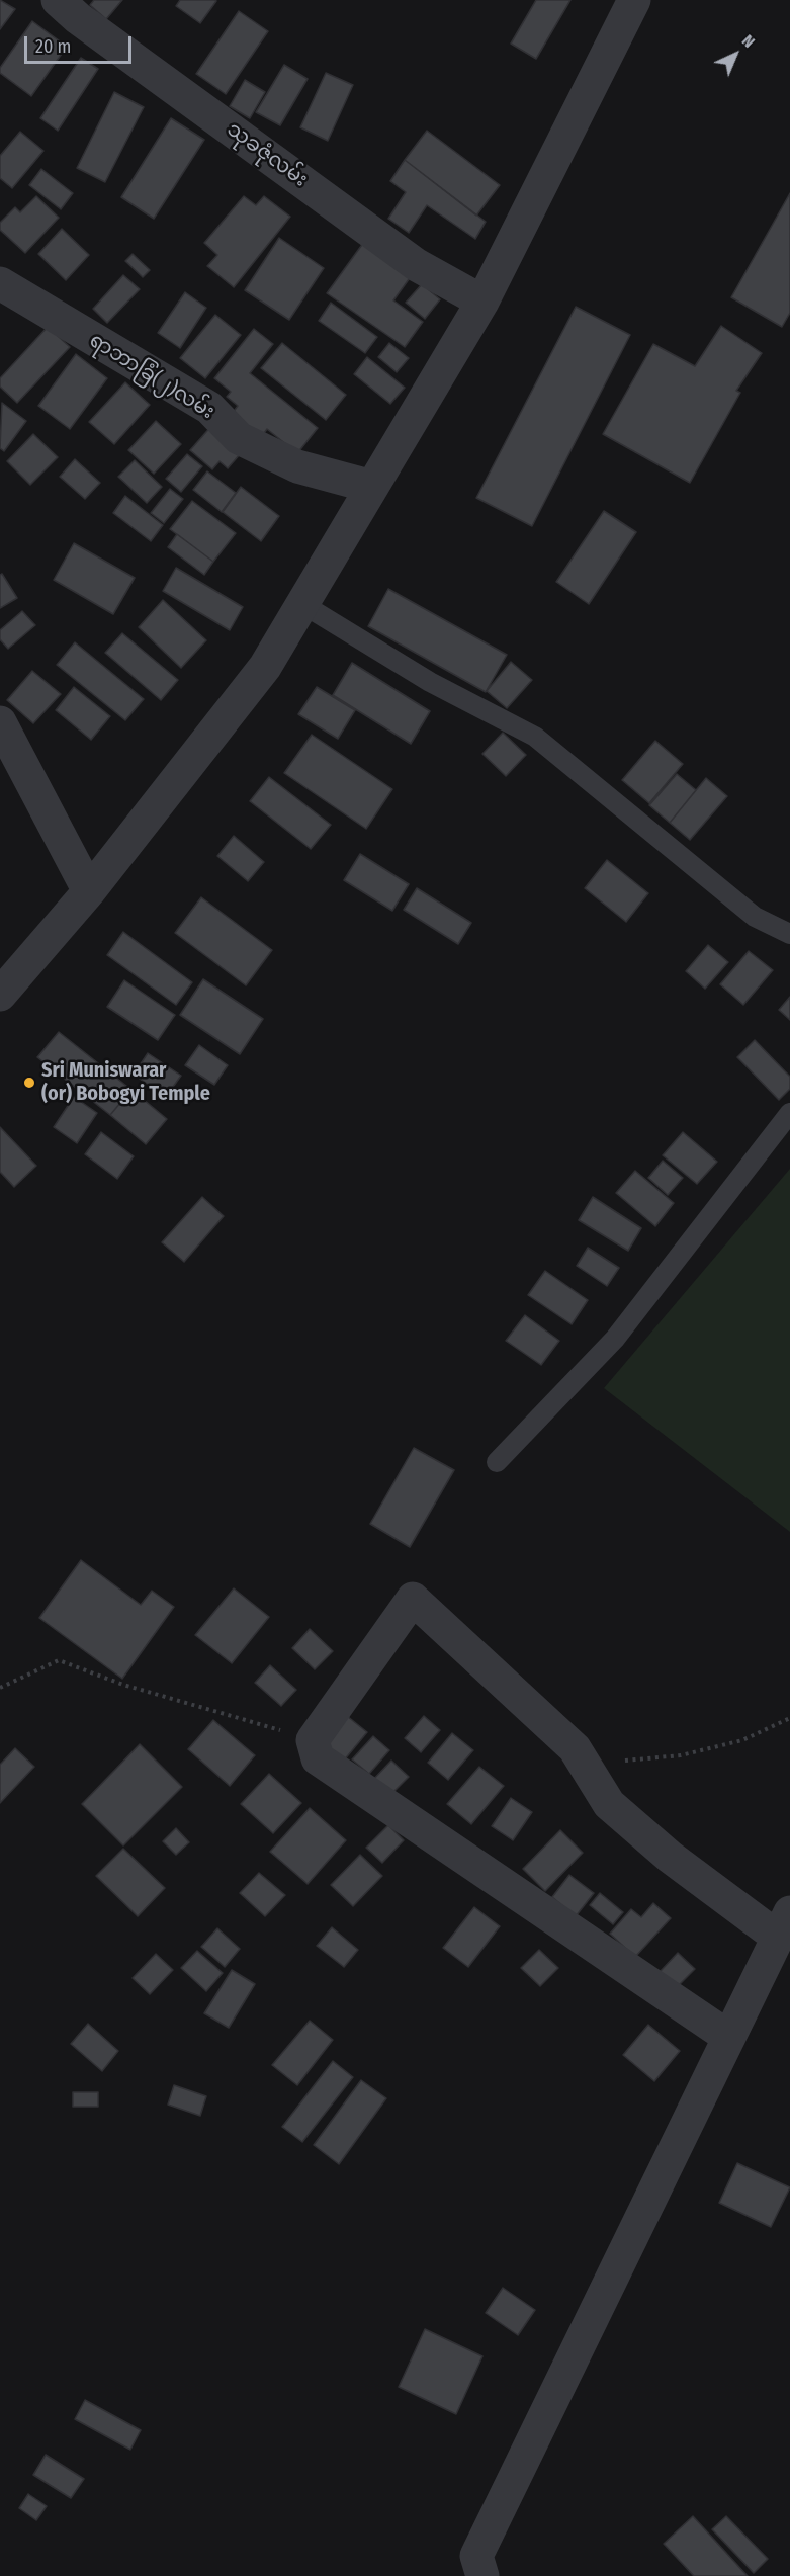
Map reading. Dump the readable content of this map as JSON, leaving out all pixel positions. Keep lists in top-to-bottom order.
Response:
{
  "streets": {
    "street": ["သုခဇုံလမ်း", "ရာဘာခြံ(၂)လမ်း"]
  },
  "places": ["Sri Muniswarar (or) Bobogyi Temple"],
  "scale_bar": "20 m",
  "north": "top right"
}
